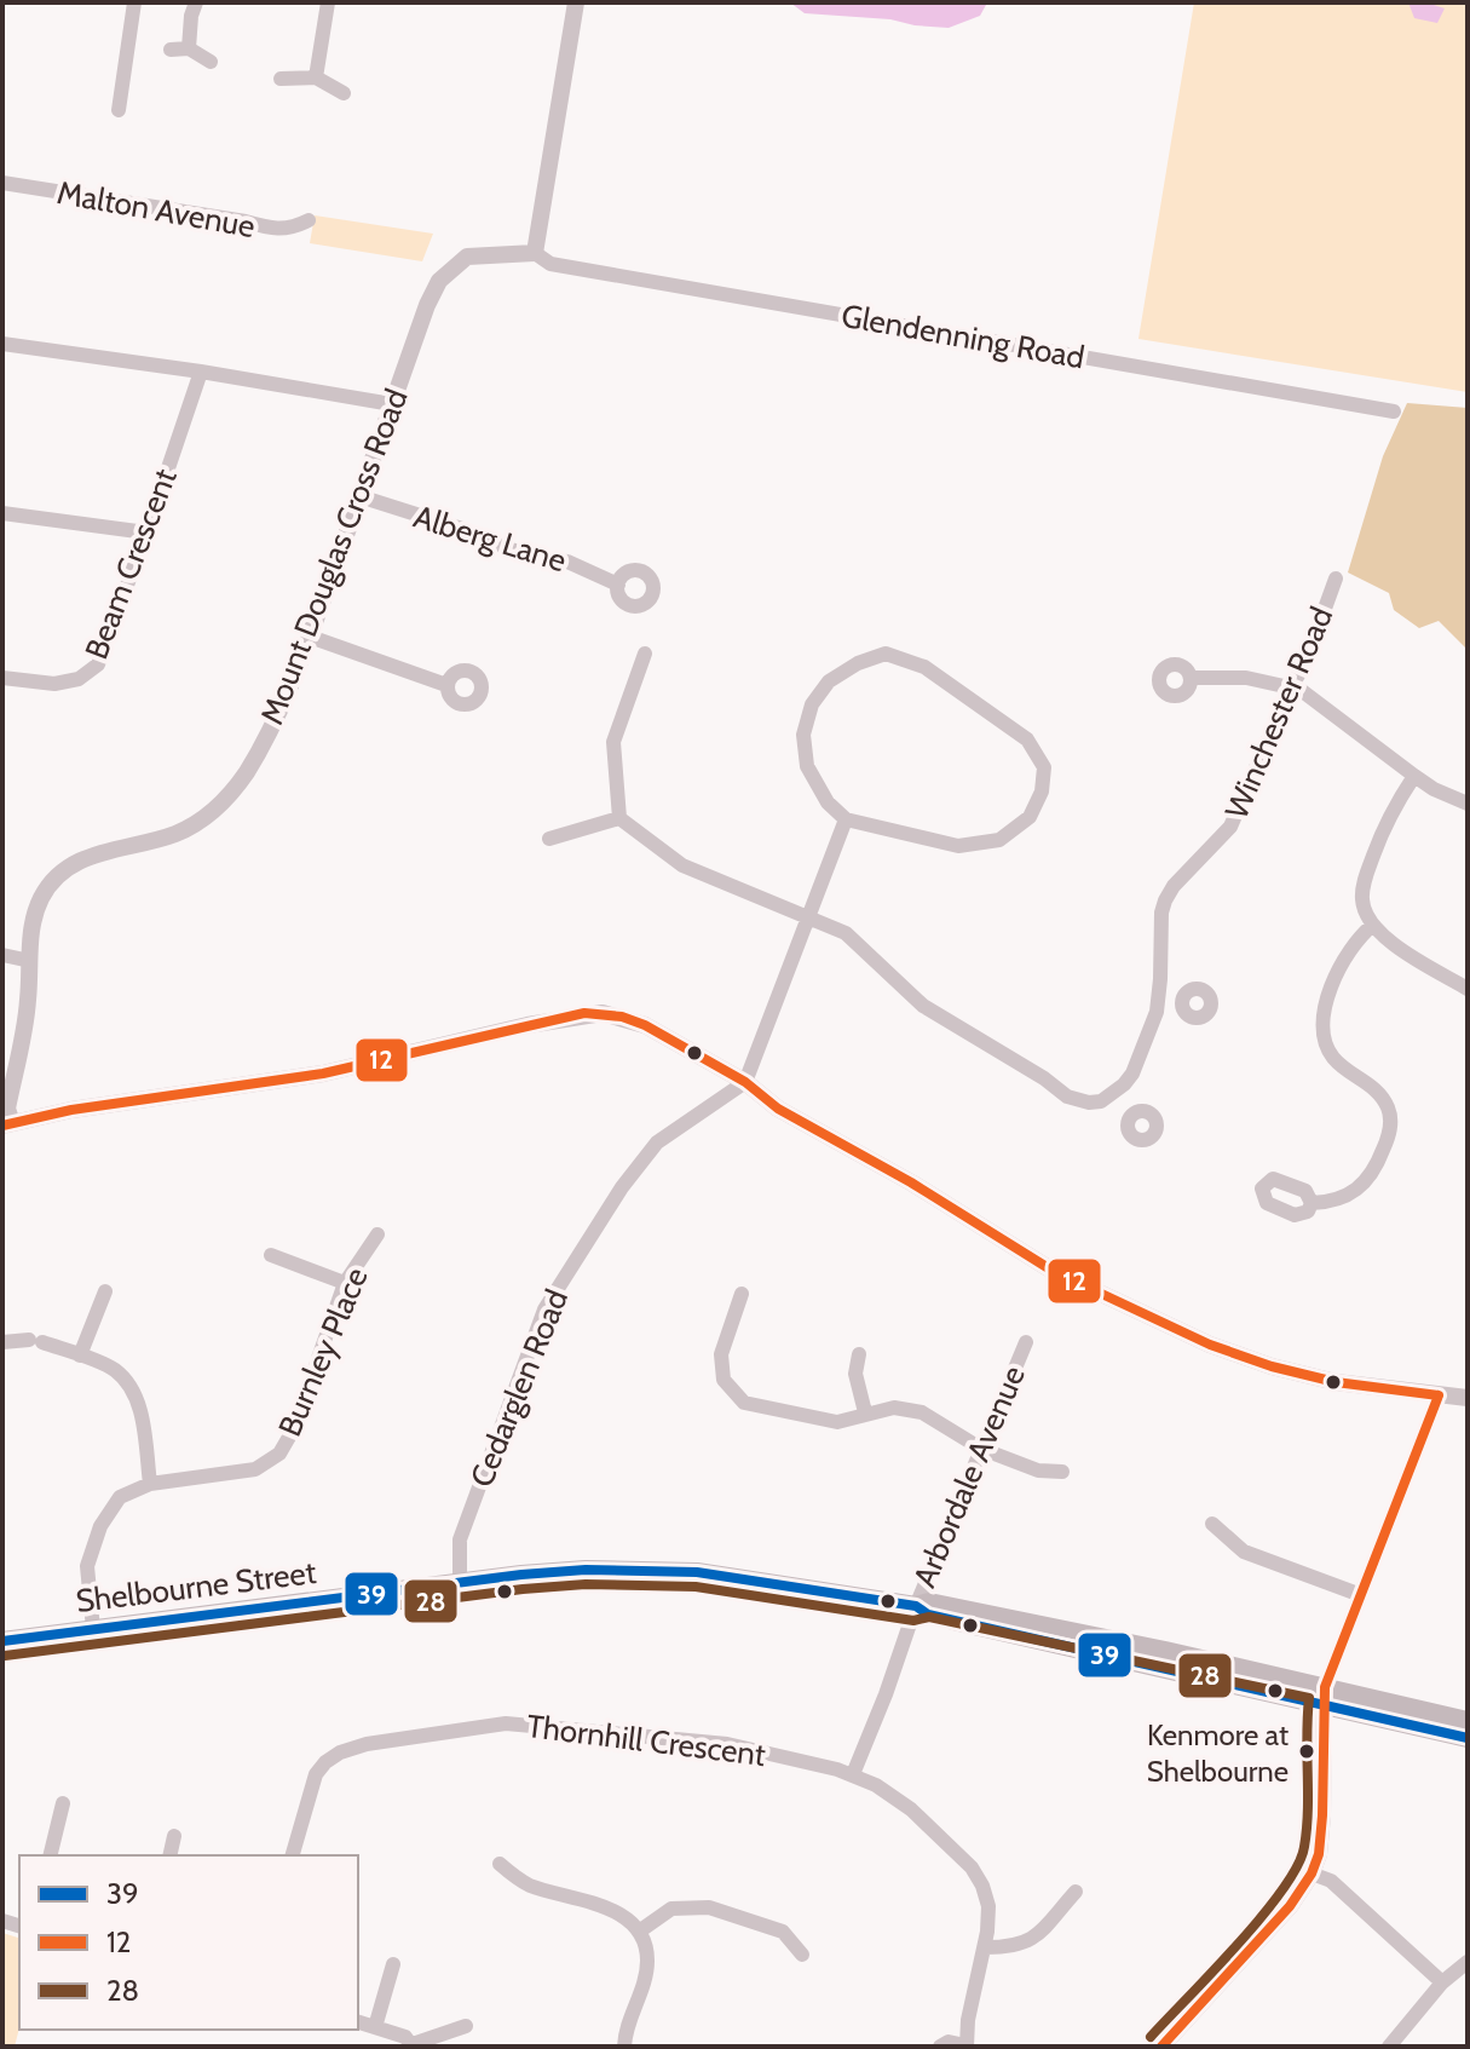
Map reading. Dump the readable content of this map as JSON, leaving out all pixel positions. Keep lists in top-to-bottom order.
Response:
{
  "streets": {
    "main road": ["Shelbourne Street"],
    "street": [
      "Malton Avenue",
      "Glendenning Road",
      "Alberg Lane",
      "Mount Douglas Cross Road",
      "Beam Crescent",
      "Winchester Road",
      "Burnley Place",
      "Cedarglen Road",
      "Arbordale Avenue",
      "Thornhill Crescent"
    ]
  },
  "crossings": [
    ["Glendenning Road", "Mount Douglas Cross Road"],
    ["Alberg Lane", "Mount Douglas Cross Road"],
    ["Burnley Place", "Shelbourne Street"],
    ["Cedarglen Road", "Shelbourne Street"],
    ["Arbordale Avenue", "Shelbourne Street"],
    ["Arbordale Avenue", "Thornhill Crescent"]
  ],
  "places": ["Kenmore at Shelbourne"],
  "lines": ["transit line 12", "transit line 39", "transit line 28"],
  "legend": ["39", "12", "28"]
}
